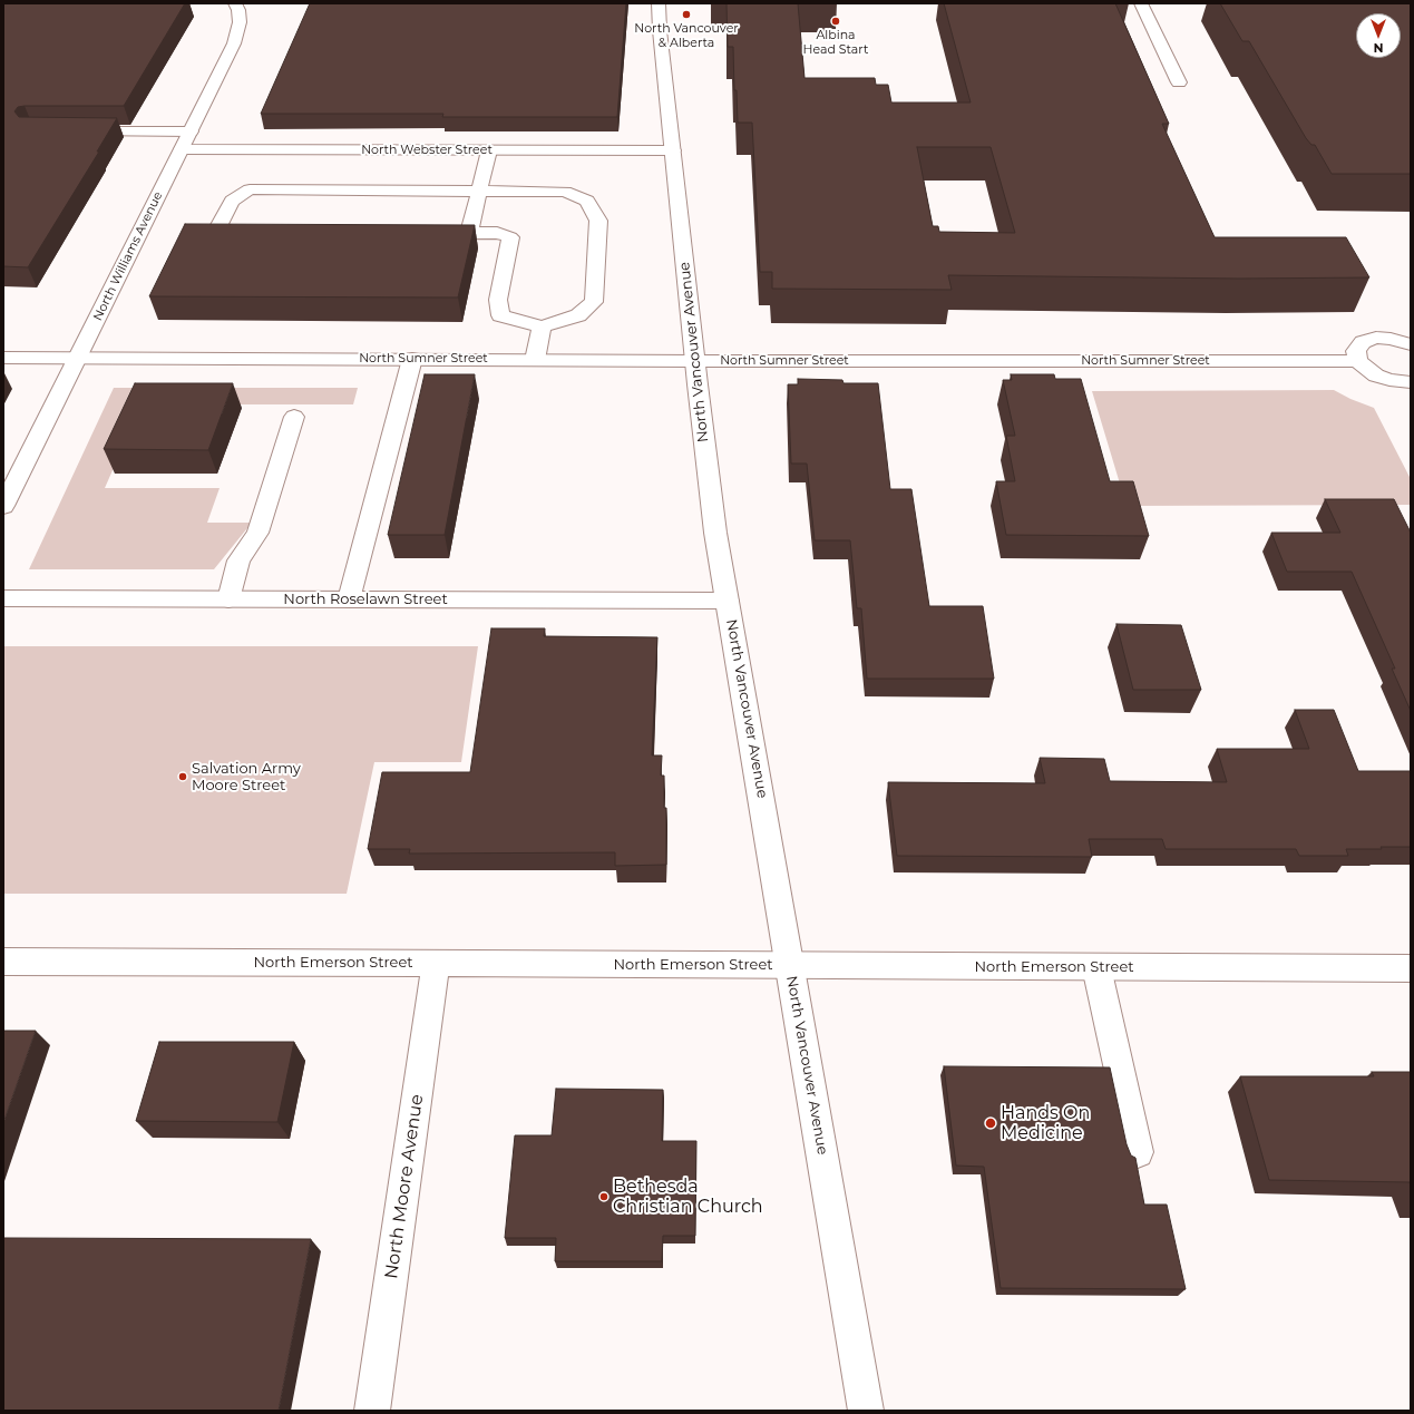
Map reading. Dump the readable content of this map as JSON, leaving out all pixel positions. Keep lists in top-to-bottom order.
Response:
{
  "streets": {
    "street": [
      "North Webster Street",
      "North Williams Avenue",
      "North Vancouver Avenue",
      "North Sumner Street",
      "North Roselawn Street",
      "North Emerson Street",
      "North Moore Avenue"
    ]
  },
  "crossings": [
    ["North Webster Street", "North Williams Avenue"],
    ["North Webster Street", "North Vancouver Avenue"],
    ["North Williams Avenue", "North Sumner Street"],
    ["North Vancouver Avenue", "North Sumner Street"],
    ["North Vancouver Avenue", "North Roselawn Street"],
    ["North Vancouver Avenue", "North Emerson Street"],
    ["North Emerson Street", "North Moore Avenue"]
  ],
  "places": [
    "North Vancouver & Alberta",
    "Albina Head Start",
    "Salvation Army Moore Street",
    "Hands On Medicine",
    "Bethesda Christian Church"
  ],
  "north": "bottom"
}
